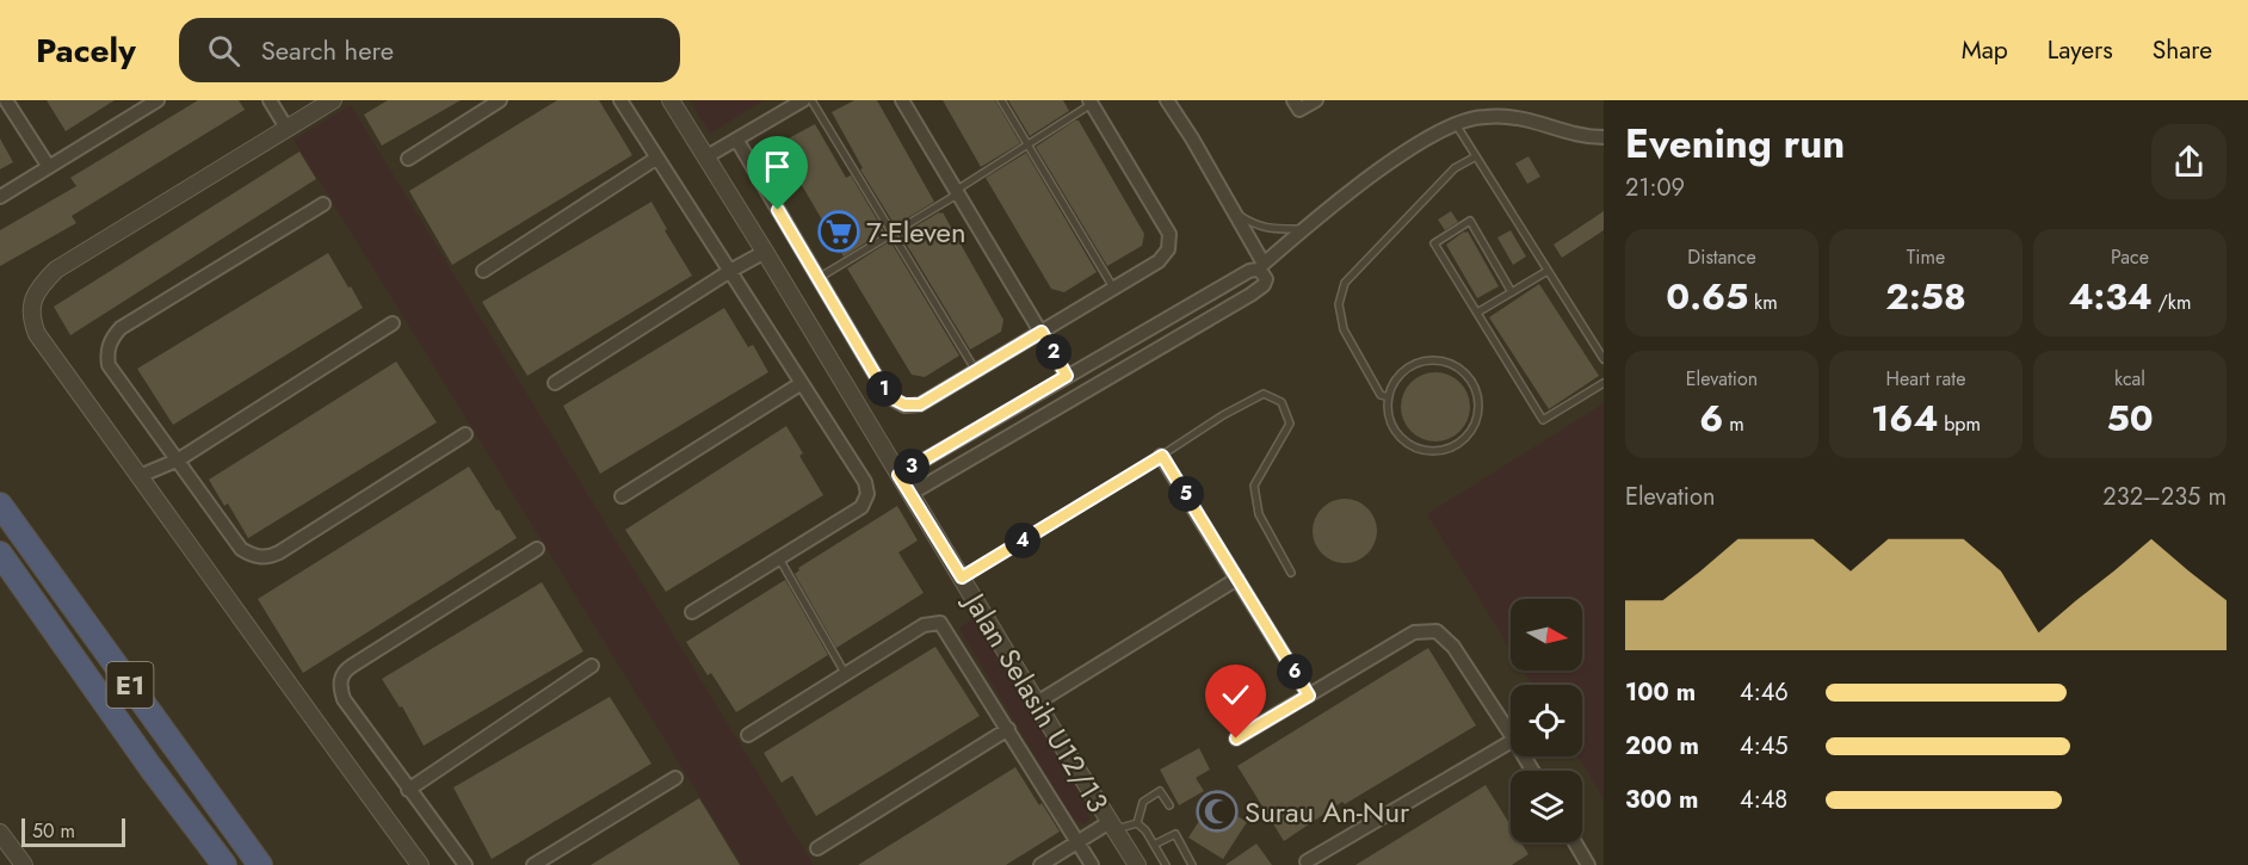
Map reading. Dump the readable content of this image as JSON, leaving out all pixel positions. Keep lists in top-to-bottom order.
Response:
{
  "streets": {
    "highway": ["E1"],
    "street": ["Jalan Selasih U12/13"]
  },
  "places": {
    "supermarket": ["7-Eleven"],
    "mosque": ["Surau An-Nur"]
  },
  "scale_bar": "50 m",
  "north": "right",
  "page": {
    "header": "Pacely",
    "search": "Search here",
    "nav": ["Map", "Layers", "Share"],
    "heading": ["Evening run", "21:09"],
    "stats": [
      ["Distance", "0.65 km"],
      ["Time", "2:58"],
      ["Pace", "4:34 /km"],
      ["Elevation", "6 m"],
      ["Heart rate", "164 bpm"],
      ["kcal", "50"]
    ],
    "pins": [
      "2",
      "1",
      "3",
      "5",
      "4",
      "6"
    ],
    "chart": ["Elevation", "232–235 m"],
    "list": [
      {
        "name": "100 m",
        "note": "4:46"
      },
      {
        "name": "200 m",
        "note": "4:45"
      },
      {
        "name": "300 m",
        "note": "4:48"
      }
    ],
    "scale": "50 m"
  }
}
